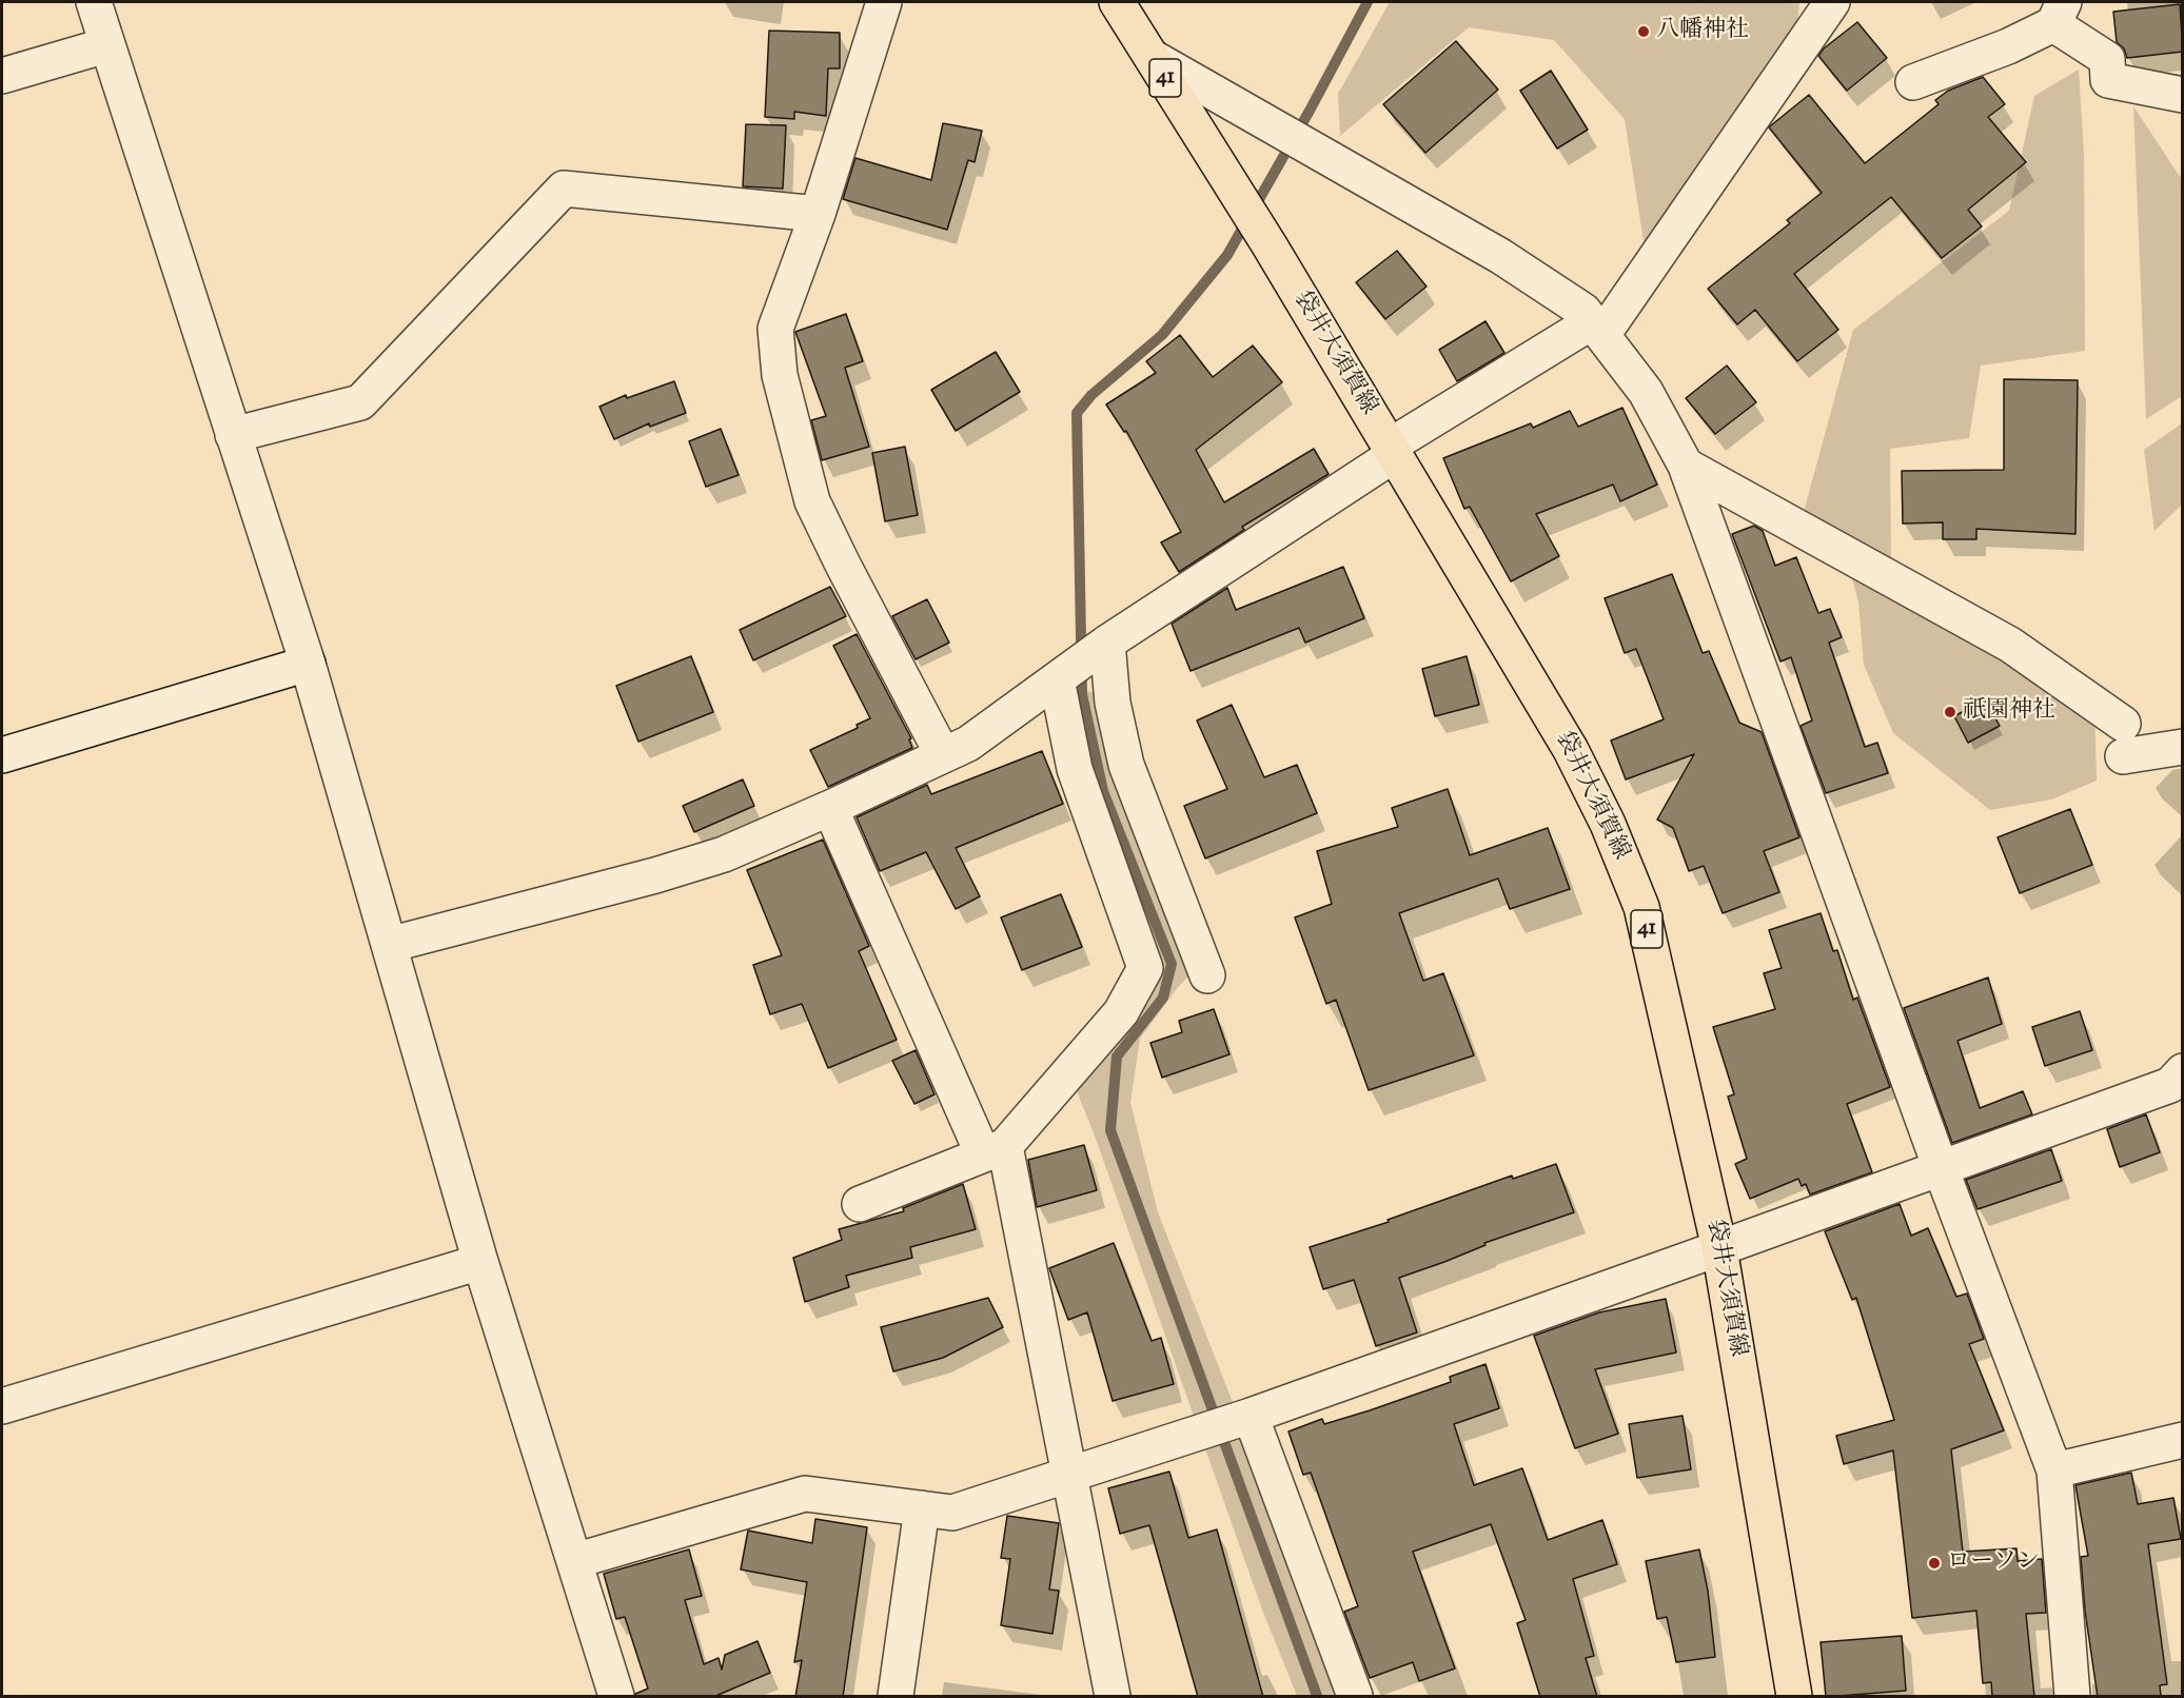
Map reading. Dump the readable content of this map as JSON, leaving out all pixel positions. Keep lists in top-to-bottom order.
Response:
{
  "streets": {
    "main road": ["41", "袋井大須賀線"]
  },
  "places": ["八幡神社", "祇園神社", "ローソン"]
}
